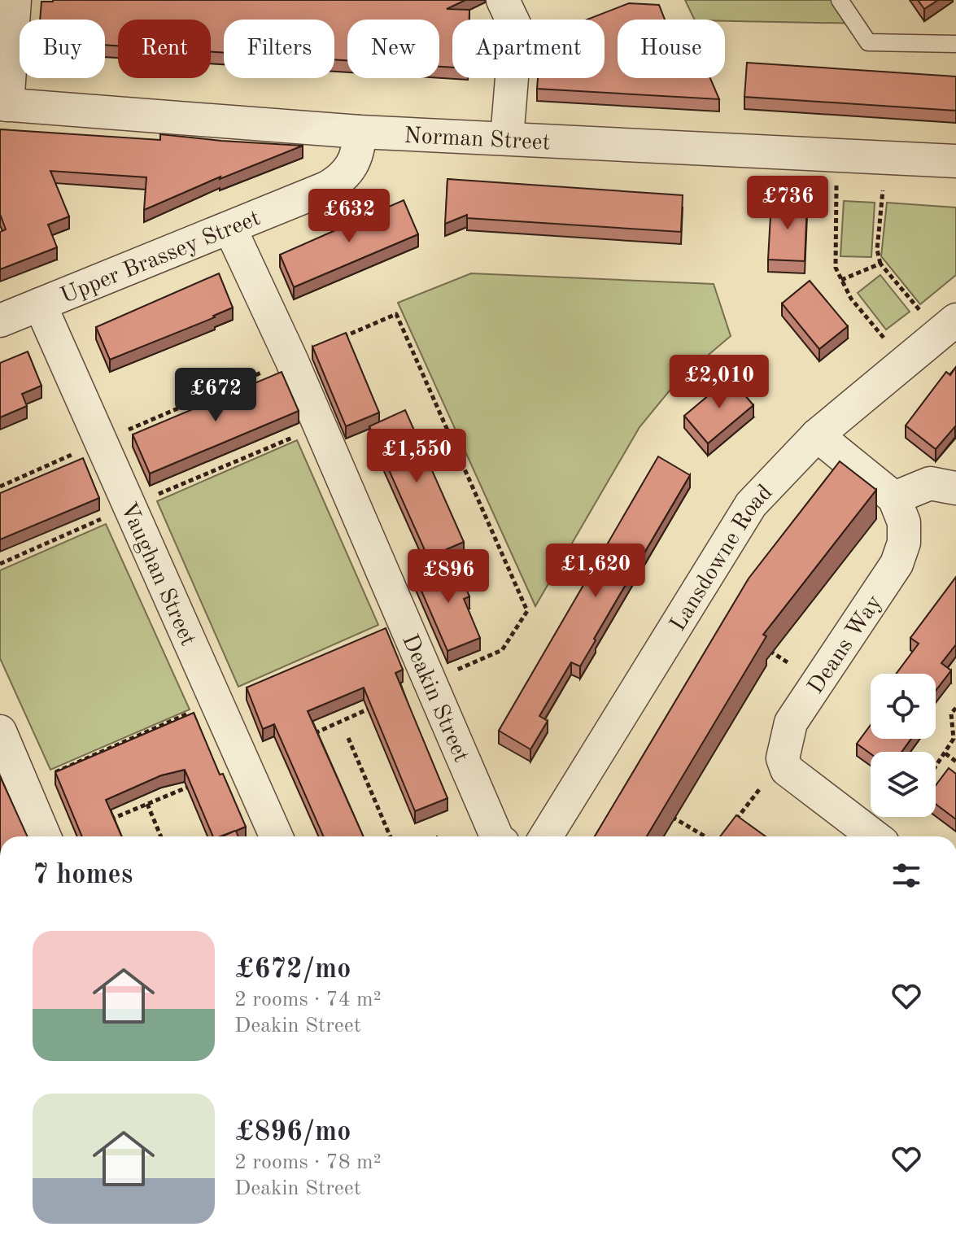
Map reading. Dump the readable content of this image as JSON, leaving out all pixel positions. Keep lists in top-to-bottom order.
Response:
{
  "streets": {
    "street": [
      "Norman Street",
      "Upper Brassey Street",
      "Lansdowne Road",
      "Vaughan Street",
      "Deans Way",
      "Deakin Street"
    ]
  },
  "crossings": [
    ["Norman Street", "Upper Brassey Street"],
    ["Upper Brassey Street", "Vaughan Street"],
    ["Upper Brassey Street", "Deakin Street"]
  ],
  "page": {
    "chip": [
      "Buy",
      "Rent",
      "Filters",
      "New",
      "Apartment",
      "House"
    ],
    "price": [
      "£736",
      "£632",
      "£2,010",
      "£672",
      "£1,550",
      "£1,620",
      "£896"
    ],
    "heading": "7 homes",
    "list": [
      {
        "name": "£672/mo",
        "note": "2 rooms · 74 m² · Deakin Street"
      },
      {
        "name": "£896/mo",
        "note": "2 rooms · 78 m² · Deakin Street"
      }
    ]
  }
}
